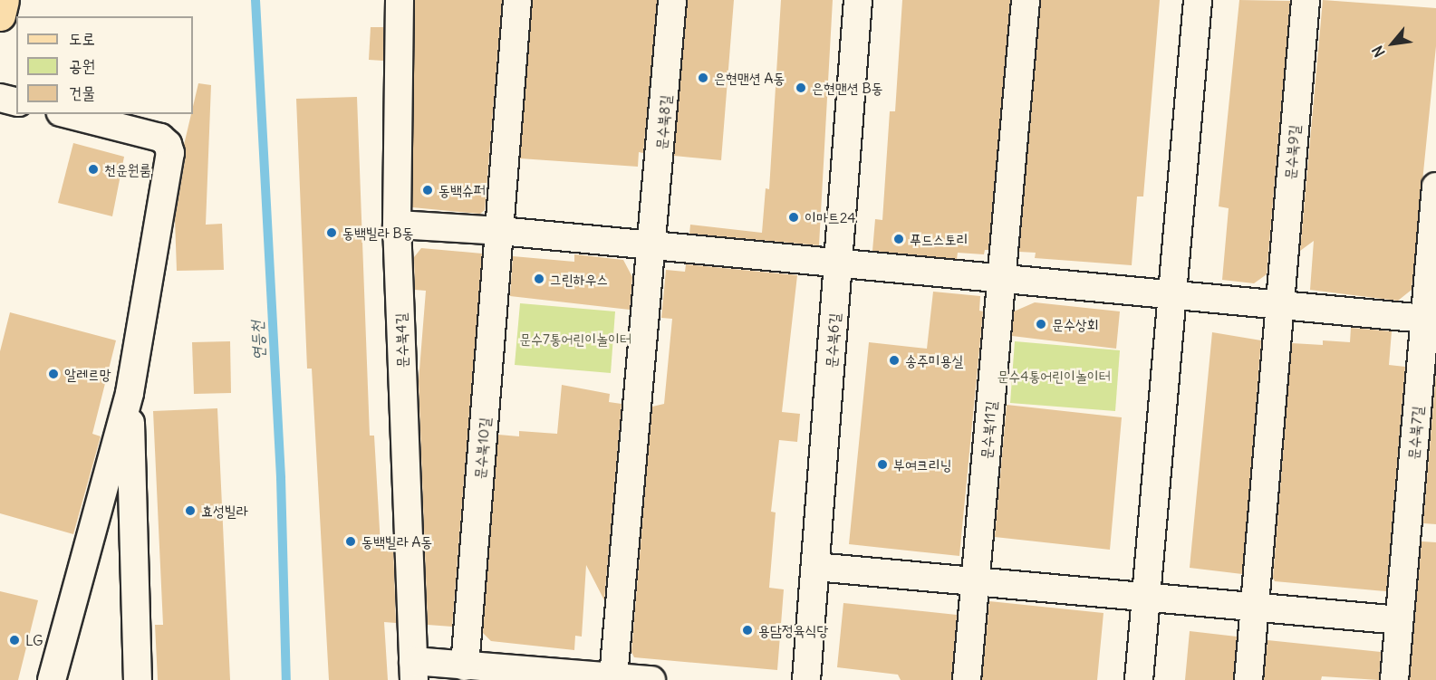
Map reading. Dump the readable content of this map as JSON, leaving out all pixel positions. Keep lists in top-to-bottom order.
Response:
{
  "streets": {
    "street": [
      "문수북8길",
      "문수북9길",
      "문수북4길",
      "문수북6길",
      "문수북11길",
      "문수북7길",
      "문수북10길"
    ]
  },
  "water": ["연등천"],
  "parks": ["문수7통어린이놀이터", "문수4통어린이놀이터"],
  "places": [
    "은현맨션 A동",
    "은현맨션 B동",
    "천운원룸",
    "동백슈퍼",
    "이마트24",
    "동백빌라 B동",
    "푸드스토리",
    "그린하우스",
    "문수상회",
    "송주미용실",
    "알레르망",
    "부여크리닝",
    "효성빌라",
    "동백빌라 A동",
    "용담정육식당",
    "LG"
  ],
  "legend": ["도로", "공원", "건물"],
  "north": "bottom left"
}
